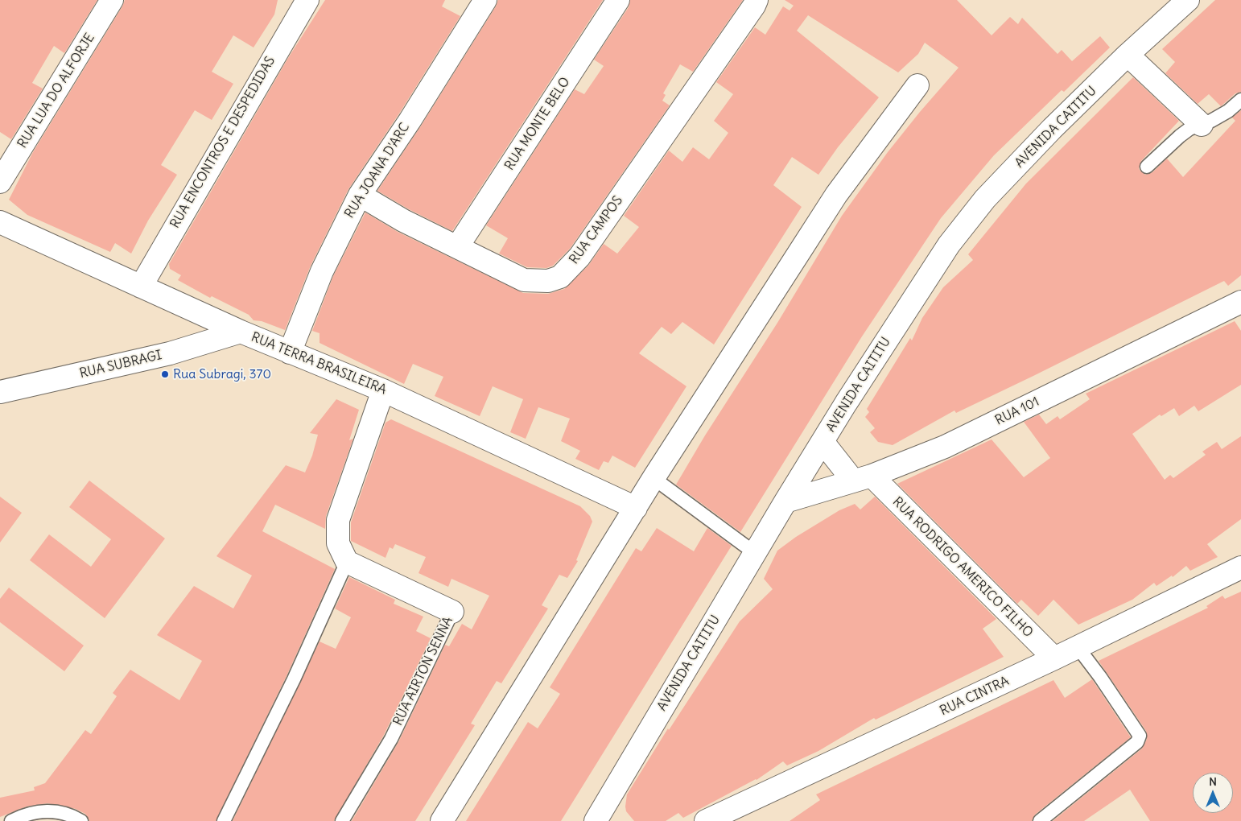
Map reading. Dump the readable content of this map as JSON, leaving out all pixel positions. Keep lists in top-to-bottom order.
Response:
{
  "streets": {
    "street": [
      "RUA LUA DO ALFORJE",
      "RUA MONTE BELO",
      "AVENIDA CAITITU",
      "RUA ENCONTROS E DESPEDIDAS",
      "RUA JOANA D'ARC",
      "RUA CAMPOS",
      "RUA TERRA BRASILEIRA",
      "RUA SUBRAGI",
      "RUA 101",
      "RUA RODRIGO AMERICO FILHO",
      "RUA AIRTON SENNA",
      "RUA CINTRA"
    ]
  },
  "crossings": [
    ["RUA MONTE BELO", "RUA CAMPOS"],
    ["AVENIDA CAITITU", "RUA 101"],
    ["AVENIDA CAITITU", "RUA RODRIGO AMERICO FILHO"],
    ["RUA ENCONTROS E DESPEDIDAS", "RUA TERRA BRASILEIRA"],
    ["RUA JOANA D'ARC", "RUA CAMPOS"],
    ["RUA JOANA D'ARC", "RUA TERRA BRASILEIRA"],
    ["RUA TERRA BRASILEIRA", "RUA SUBRAGI"],
    ["RUA 101", "RUA RODRIGO AMERICO FILHO"],
    ["RUA RODRIGO AMERICO FILHO", "RUA CINTRA"]
  ],
  "places": ["Rua Subragi, 370"],
  "north": "top"
}
